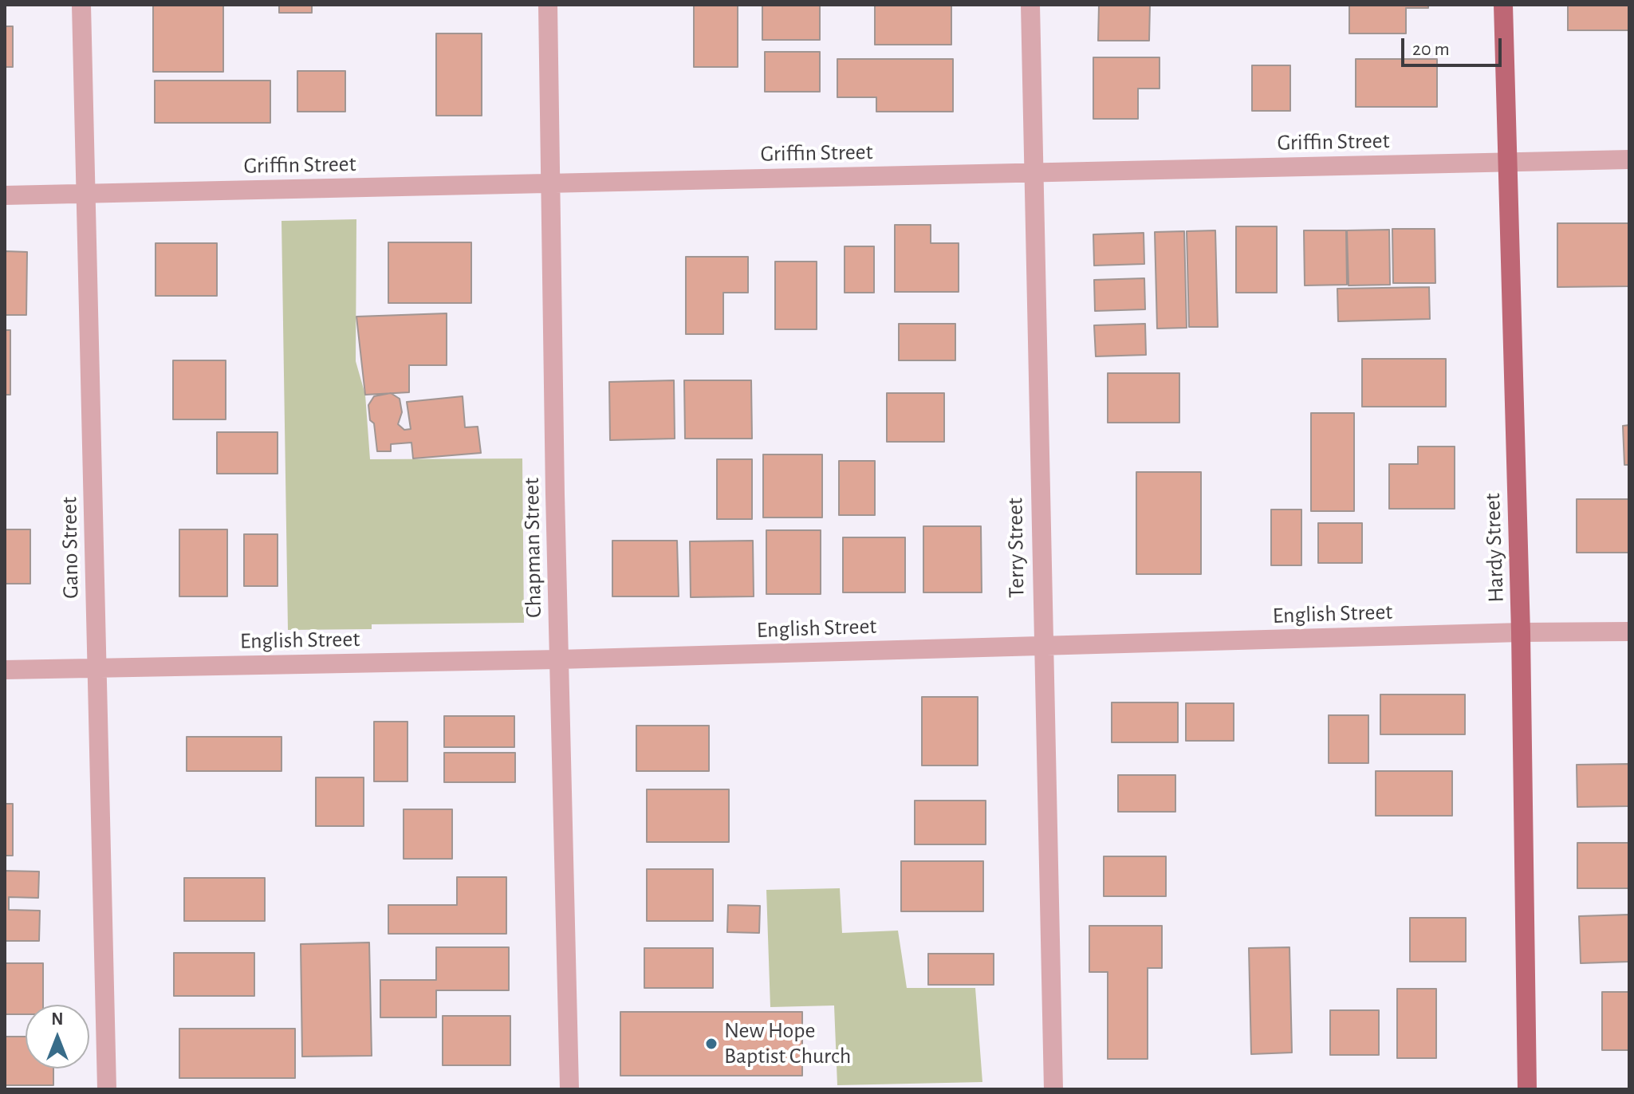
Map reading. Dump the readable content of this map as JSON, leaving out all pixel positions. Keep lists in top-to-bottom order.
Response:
{
  "streets": {
    "main road": ["Hardy Street"],
    "street": [
      "Griffin Street",
      "Gano Street",
      "Chapman Street",
      "Terry Street",
      "English Street"
    ]
  },
  "crossings": [
    ["Griffin Street", "Gano Street"],
    ["Griffin Street", "Chapman Street"],
    ["Griffin Street", "Terry Street"],
    ["Griffin Street", "Hardy Street"],
    ["Gano Street", "English Street"],
    ["Chapman Street", "English Street"],
    ["Terry Street", "English Street"],
    ["Hardy Street", "English Street"]
  ],
  "places": ["New Hope Baptist Church"],
  "scale_bar": "20 m",
  "north": "top"
}
